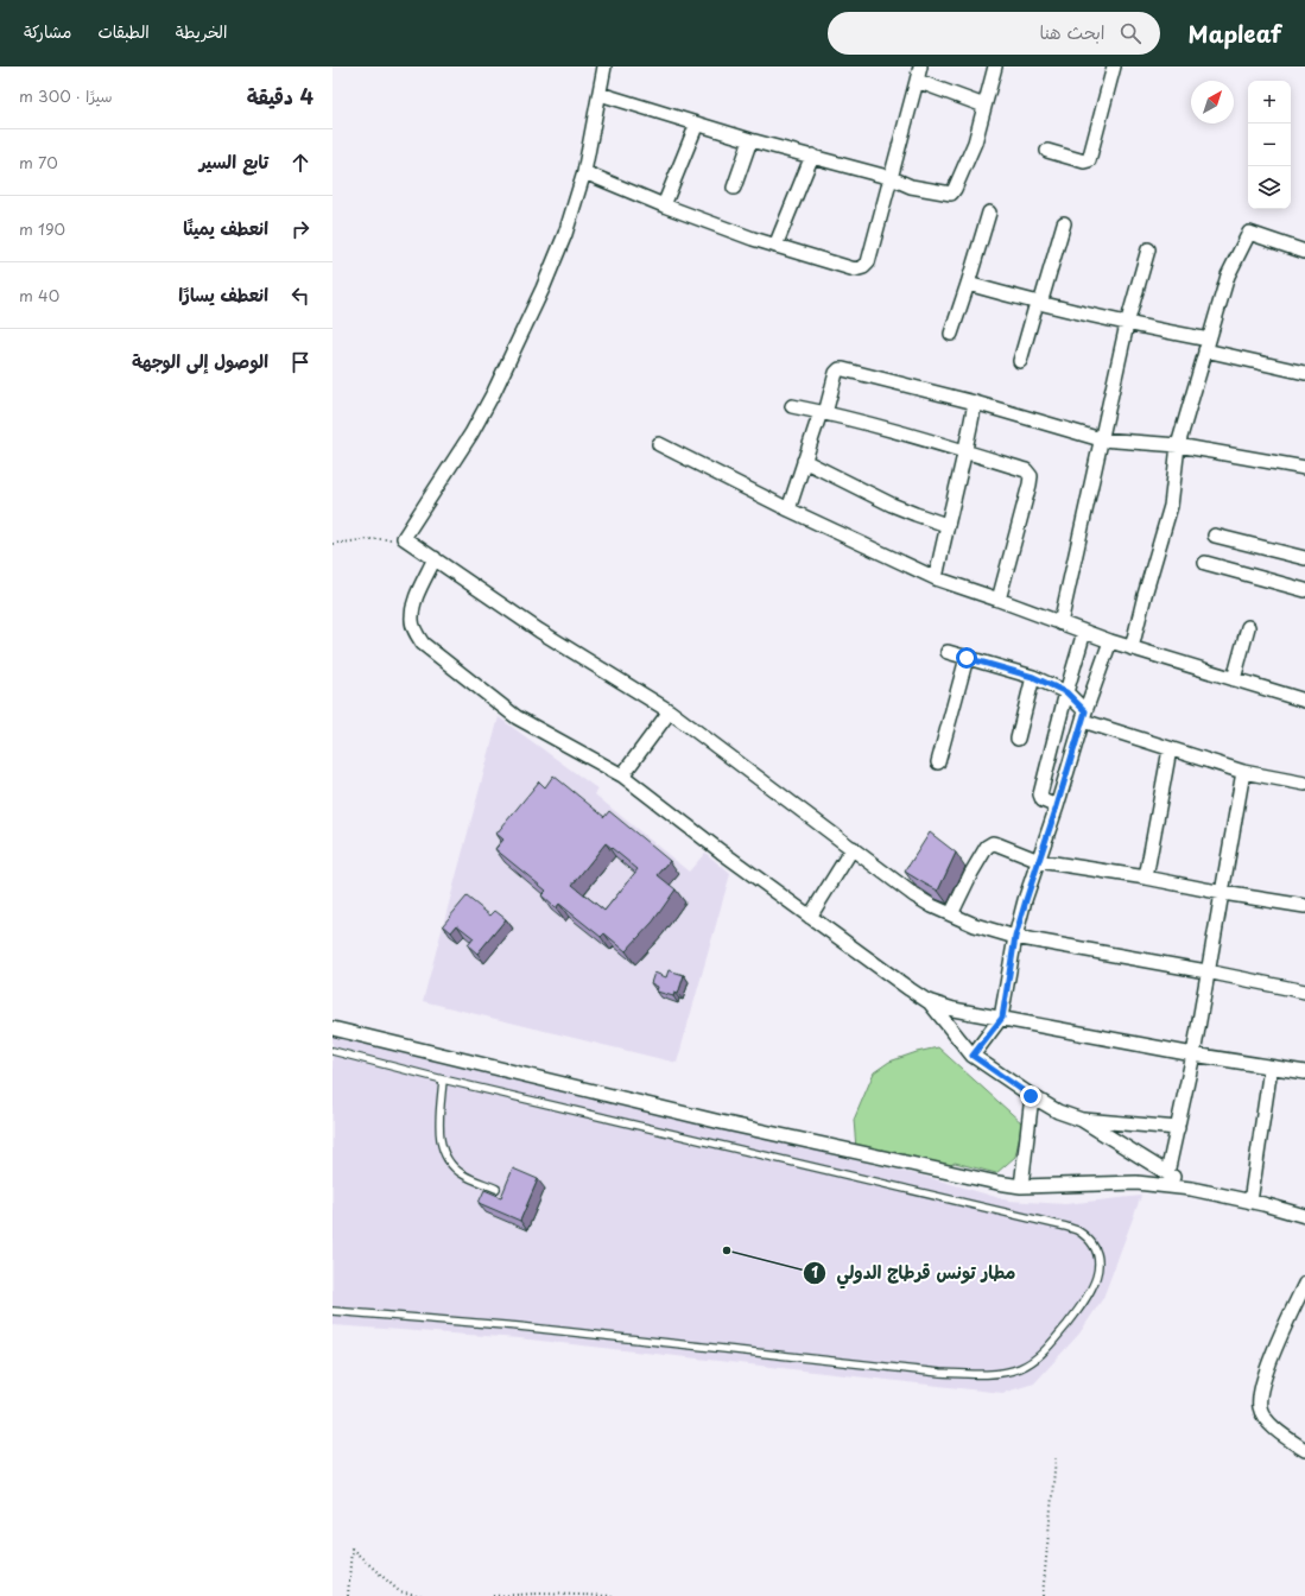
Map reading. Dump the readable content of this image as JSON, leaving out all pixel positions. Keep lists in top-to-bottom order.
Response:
{
  "places": ["مطار تونس قرطاج الدولي"],
  "north": "top right",
  "page": {
    "header": "Mapleaf",
    "search": "ابحث هنا",
    "nav": ["الخريطة", "الطبقات", "مشاركة"],
    "heading": ["4 دقيقة", "سيرًا · 300 m"],
    "map_buttons": ["+", "−"],
    "list": [
      ["تابع السير", "70 m"],
      ["انعطف يمينًا", "190 m"],
      ["انعطف يسارًا", "40 m"],
      "الوصول إلى الوجهة"
    ]
  }
}
